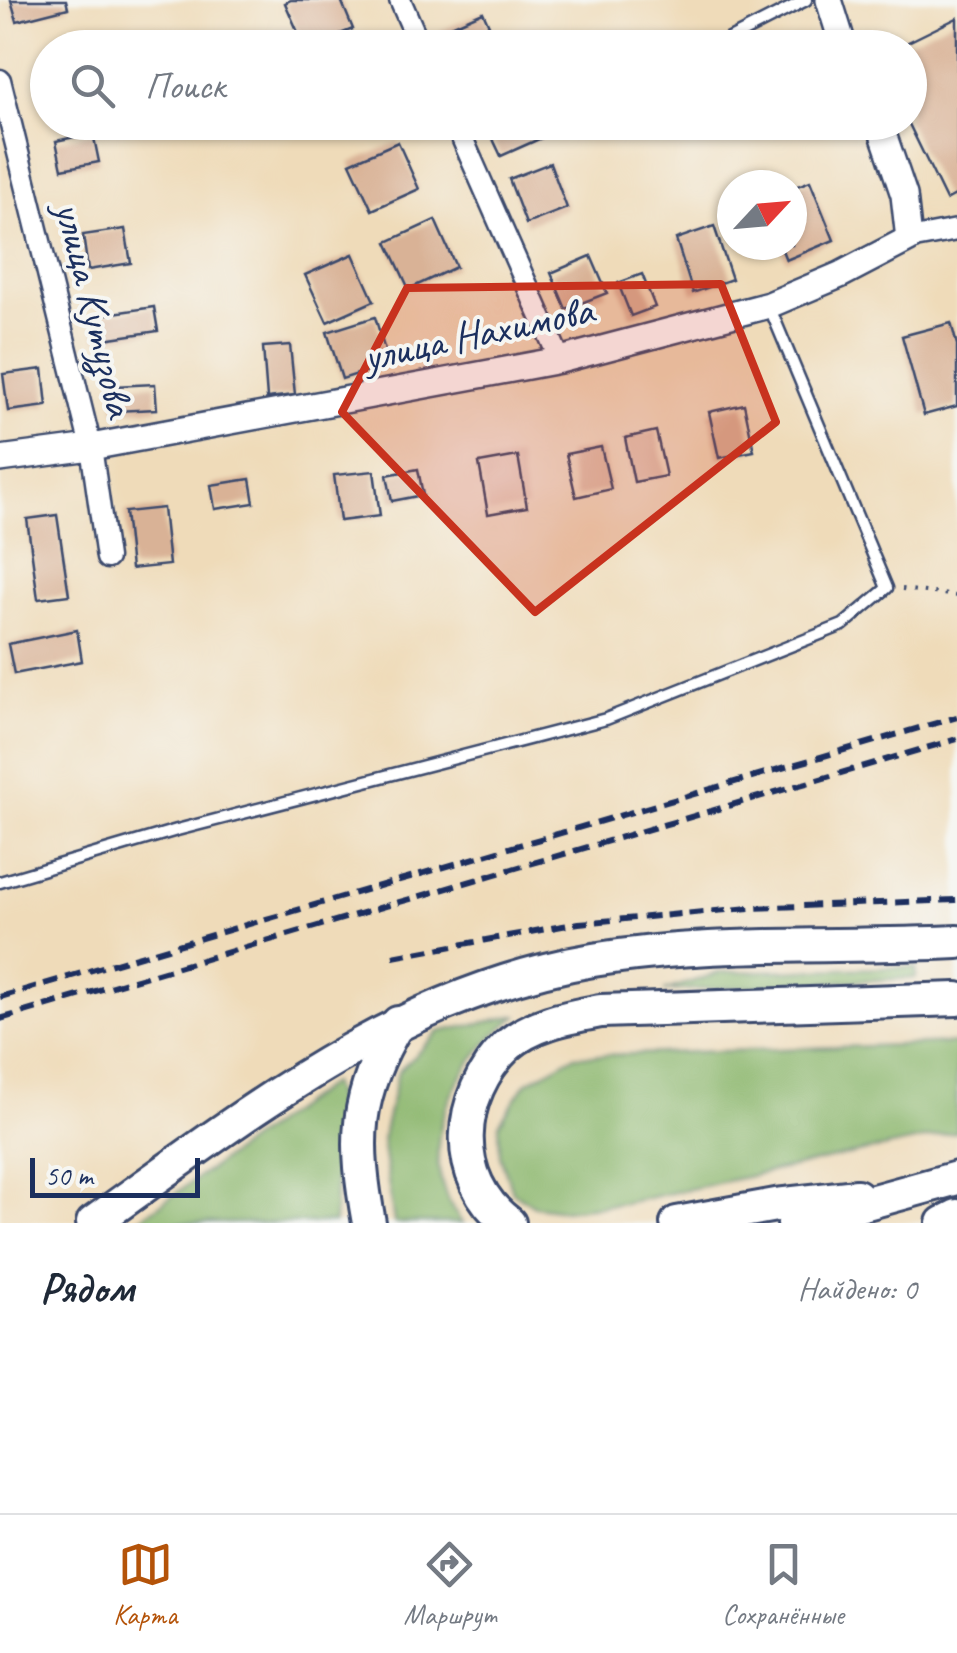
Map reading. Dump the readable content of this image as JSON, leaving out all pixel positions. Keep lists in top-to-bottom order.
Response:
{
  "streets": {
    "street": ["улица Кутузова", "улица Нахимова"]
  },
  "crossings": [
    ["улица Кутузова", "улица Нахимова"]
  ],
  "scale_bar": "50 m",
  "north": "top right",
  "page": {
    "search": "Поиск",
    "scale": "50 m",
    "heading": ["Рядом", "Найдено: 0"],
    "nav": ["Карта", "Маршрут", "Сохранённые"]
  }
}
